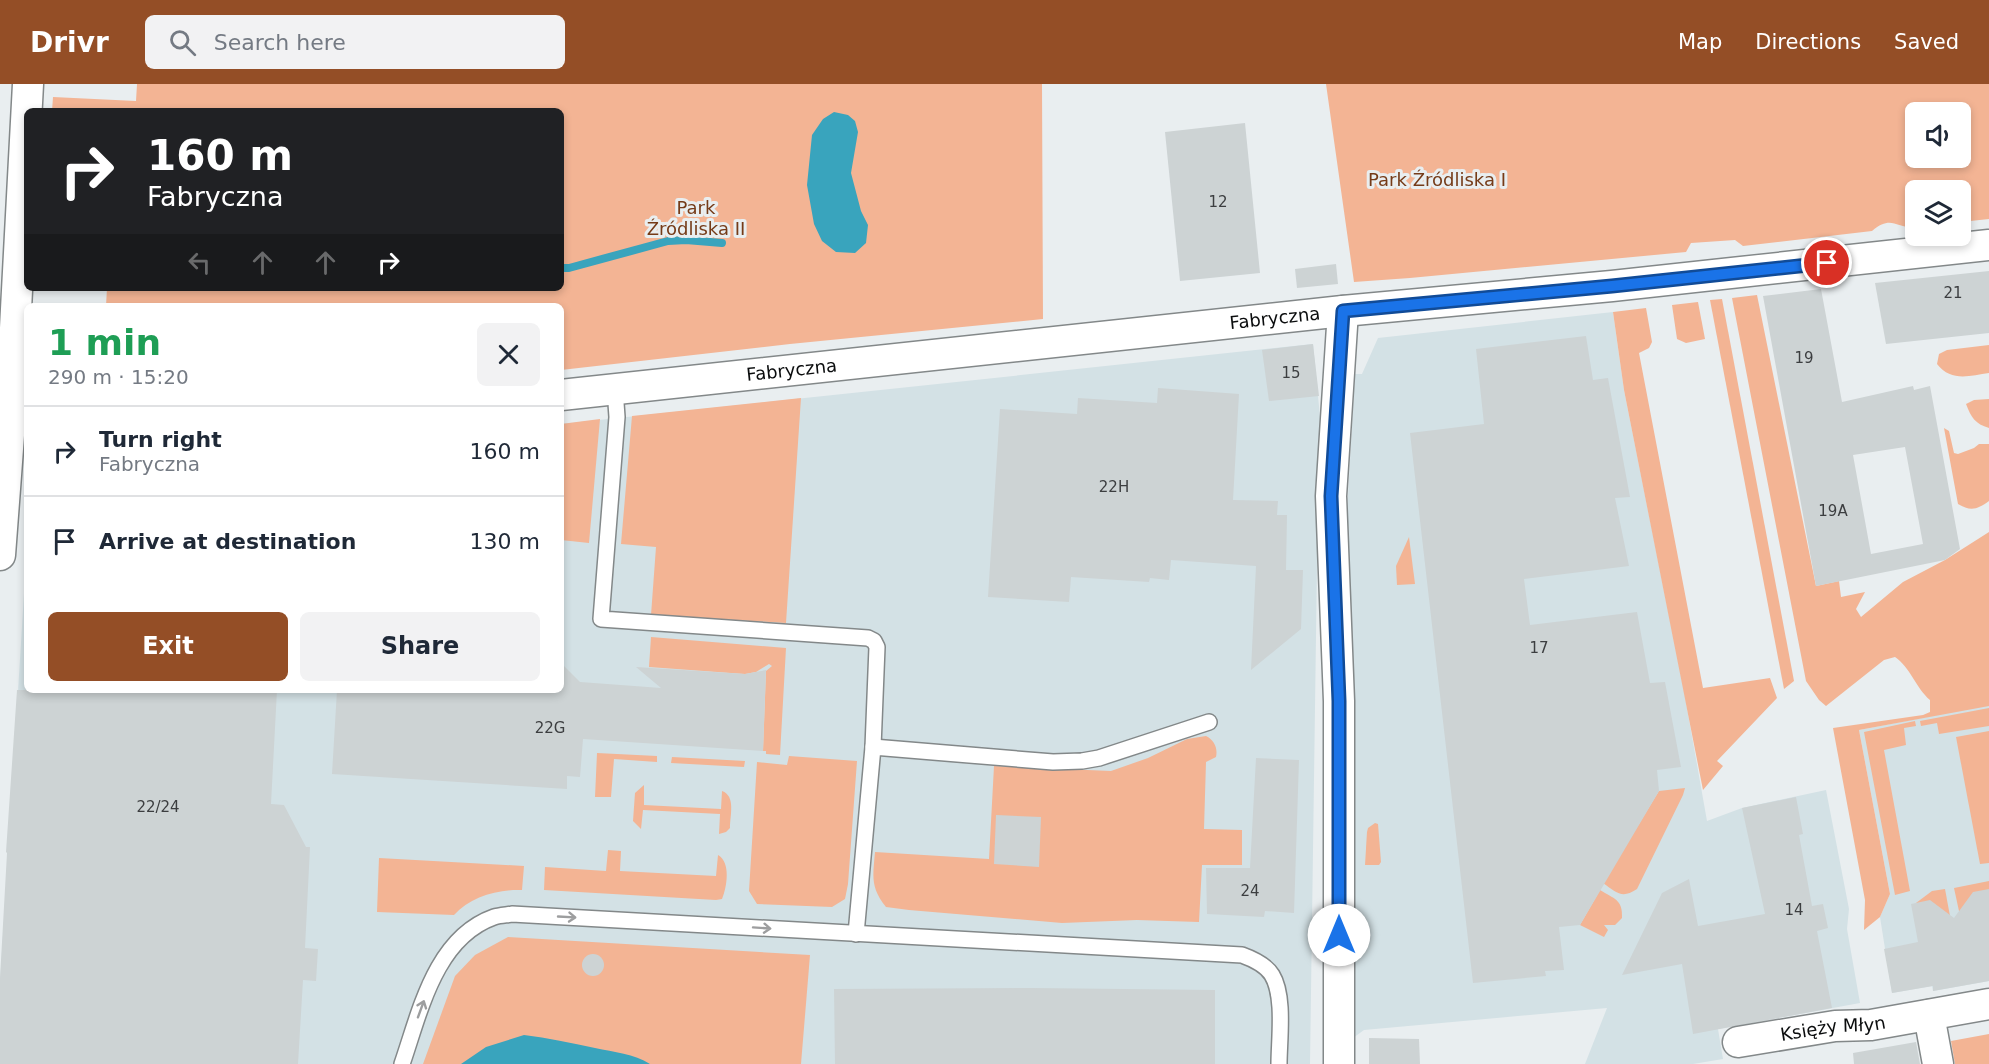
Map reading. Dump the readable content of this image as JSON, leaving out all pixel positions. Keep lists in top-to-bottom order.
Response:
{
  "streets": {
    "street": ["Fabryczna", "Księży Młyn"]
  },
  "parks": ["Park Źródliska I", "Park Źródliska II"],
  "house_numbers": [
    "12",
    "21",
    "19",
    "15",
    "22H",
    "19A",
    "17",
    "22G",
    "22/24",
    "24",
    "14"
  ],
  "page": {
    "header": "Drivr",
    "search": "Search here",
    "nav": ["Map", "Directions", "Saved"],
    "turn": ["160 m", "Fabryczna"],
    "heading": ["1 min", "290 m · 15:20"],
    "list": [
      {
        "name": "Turn right",
        "note": "Fabryczna",
        "value": "160 m"
      },
      {
        "name": "Arrive at destination",
        "value": "130 m"
      }
    ],
    "buttons": ["Exit", "Share"]
  }
}
